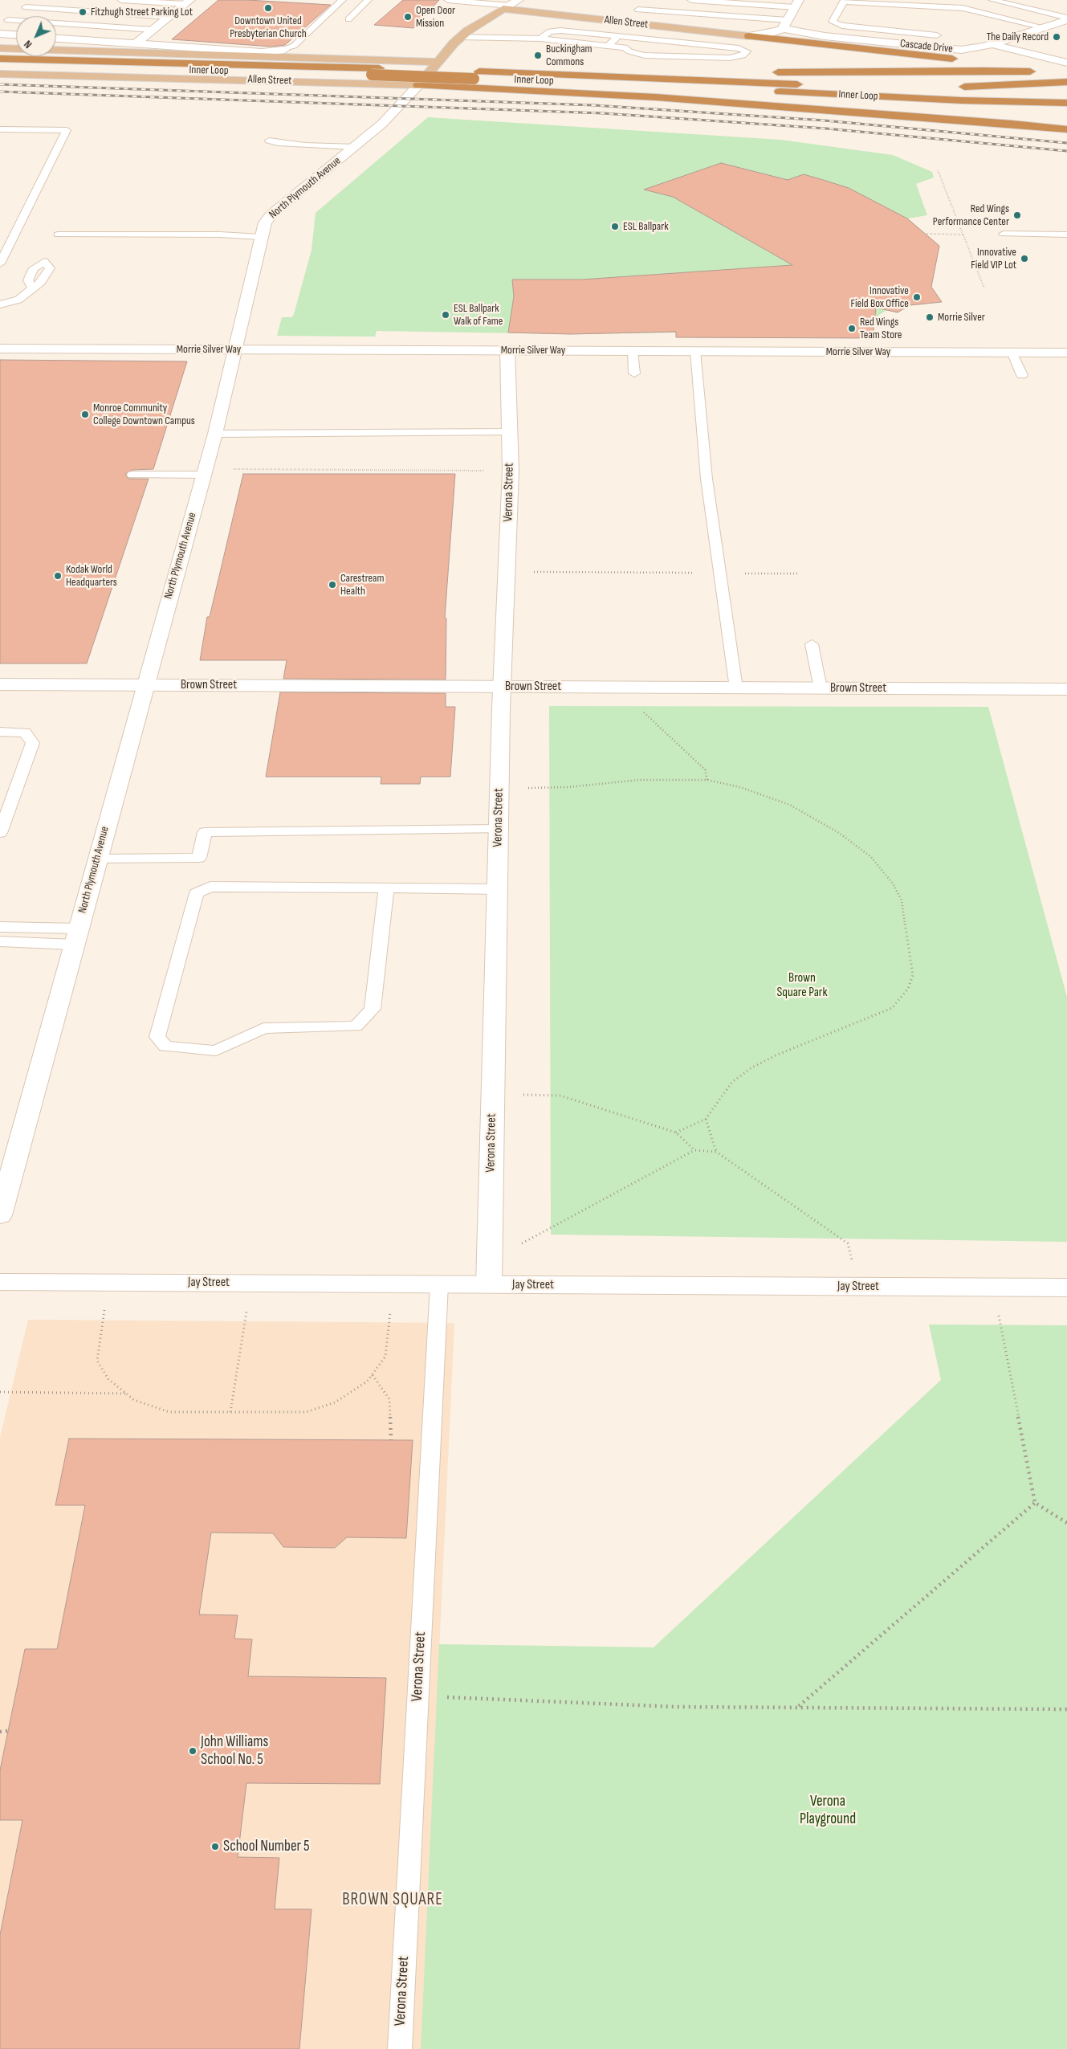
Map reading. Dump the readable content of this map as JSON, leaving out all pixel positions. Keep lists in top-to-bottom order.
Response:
{
  "streets": {
    "highway": ["Inner Loop"],
    "main road": ["Allen Street", "North Plymouth Avenue"],
    "street": [
      "Cascade Drive",
      "Morrie Silver Way",
      "Verona Street",
      "Brown Street",
      "Jay Street"
    ]
  },
  "crossings": [
    ["Allen Street", "North Plymouth Avenue"],
    ["North Plymouth Avenue", "Morrie Silver Way"],
    ["North Plymouth Avenue", "Brown Street"],
    ["Morrie Silver Way", "Verona Street"],
    ["Verona Street", "Brown Street"],
    ["Verona Street", "Jay Street"]
  ],
  "districts": ["BROWN SQUARE"],
  "parks": ["Brown Square Park", "Verona Playground"],
  "places": [
    "Downtown United Presbyterian Church",
    "Fitzhugh Street Parking Lot",
    "Open Door Mission",
    "The Daily Record",
    "Buckingham Commons",
    "Red Wings Performance Center",
    "ESL Ballpark",
    "Innovative Field VIP Lot",
    "Innovative Field Box Office",
    "ESL Ballpark Walk of Fame",
    "Morrie Silver",
    "Red Wings Team Store",
    "Monroe Community College Downtown Campus",
    "Kodak World Headquarters",
    "Carestream Health",
    "John Williams School No. 5",
    "School Number 5"
  ],
  "north": "bottom left"
}
